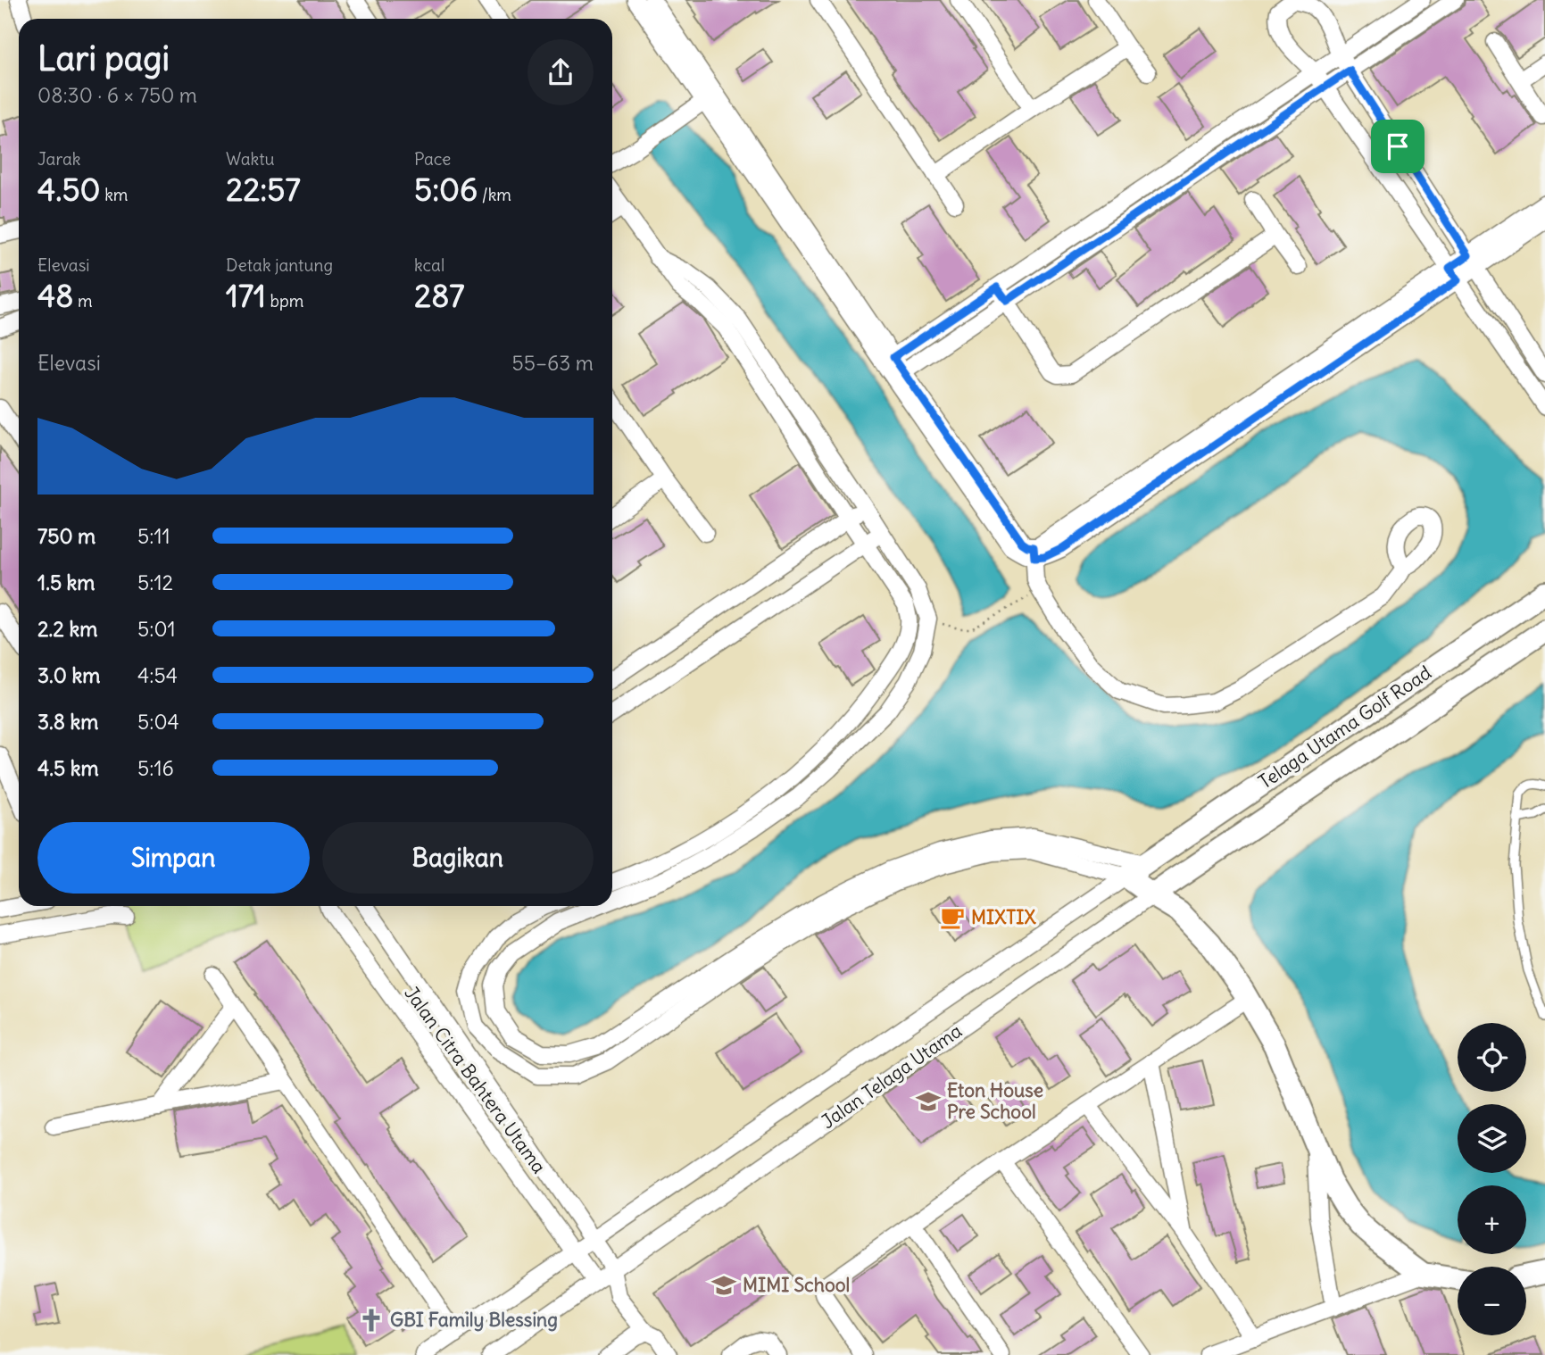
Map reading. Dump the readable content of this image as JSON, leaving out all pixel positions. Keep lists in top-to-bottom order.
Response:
{
  "streets": {
    "main road": ["Telaga Utama Golf Road", "Jalan Telaga Utama"],
    "street": ["Jalan Citra Bahtera Utama"]
  },
  "crossings": [
    ["Telaga Utama Golf Road", "Jalan Telaga Utama"],
    ["Jalan Telaga Utama", "Jalan Citra Bahtera Utama"]
  ],
  "places": {
    "cafe": ["MIXTIX"],
    "school or university": ["Eton House Pre School", "MIMI School"],
    "church": ["GBI Family Blessing"]
  },
  "page": {
    "heading": ["Lari pagi", "08:30 · 6 × 750 m"],
    "stats": [
      ["Jarak", "4.50 km"],
      ["Waktu", "22:57"],
      ["Pace", "5:06 /km"],
      ["Elevasi", "48 m"],
      ["Detak jantung", "171 bpm"],
      ["kcal", "287"]
    ],
    "chart": ["Elevasi", "55–63 m"],
    "list": [
      {
        "name": "750 m",
        "note": "5:11"
      },
      {
        "name": "1.5 km",
        "note": "5:12"
      },
      {
        "name": "2.2 km",
        "note": "5:01"
      },
      {
        "name": "3.0 km",
        "note": "4:54"
      },
      {
        "name": "3.8 km",
        "note": "5:04"
      },
      {
        "name": "4.5 km",
        "note": "5:16"
      }
    ],
    "buttons": ["Simpan", "Bagikan"],
    "map_buttons": ["+", "−"]
  }
}
